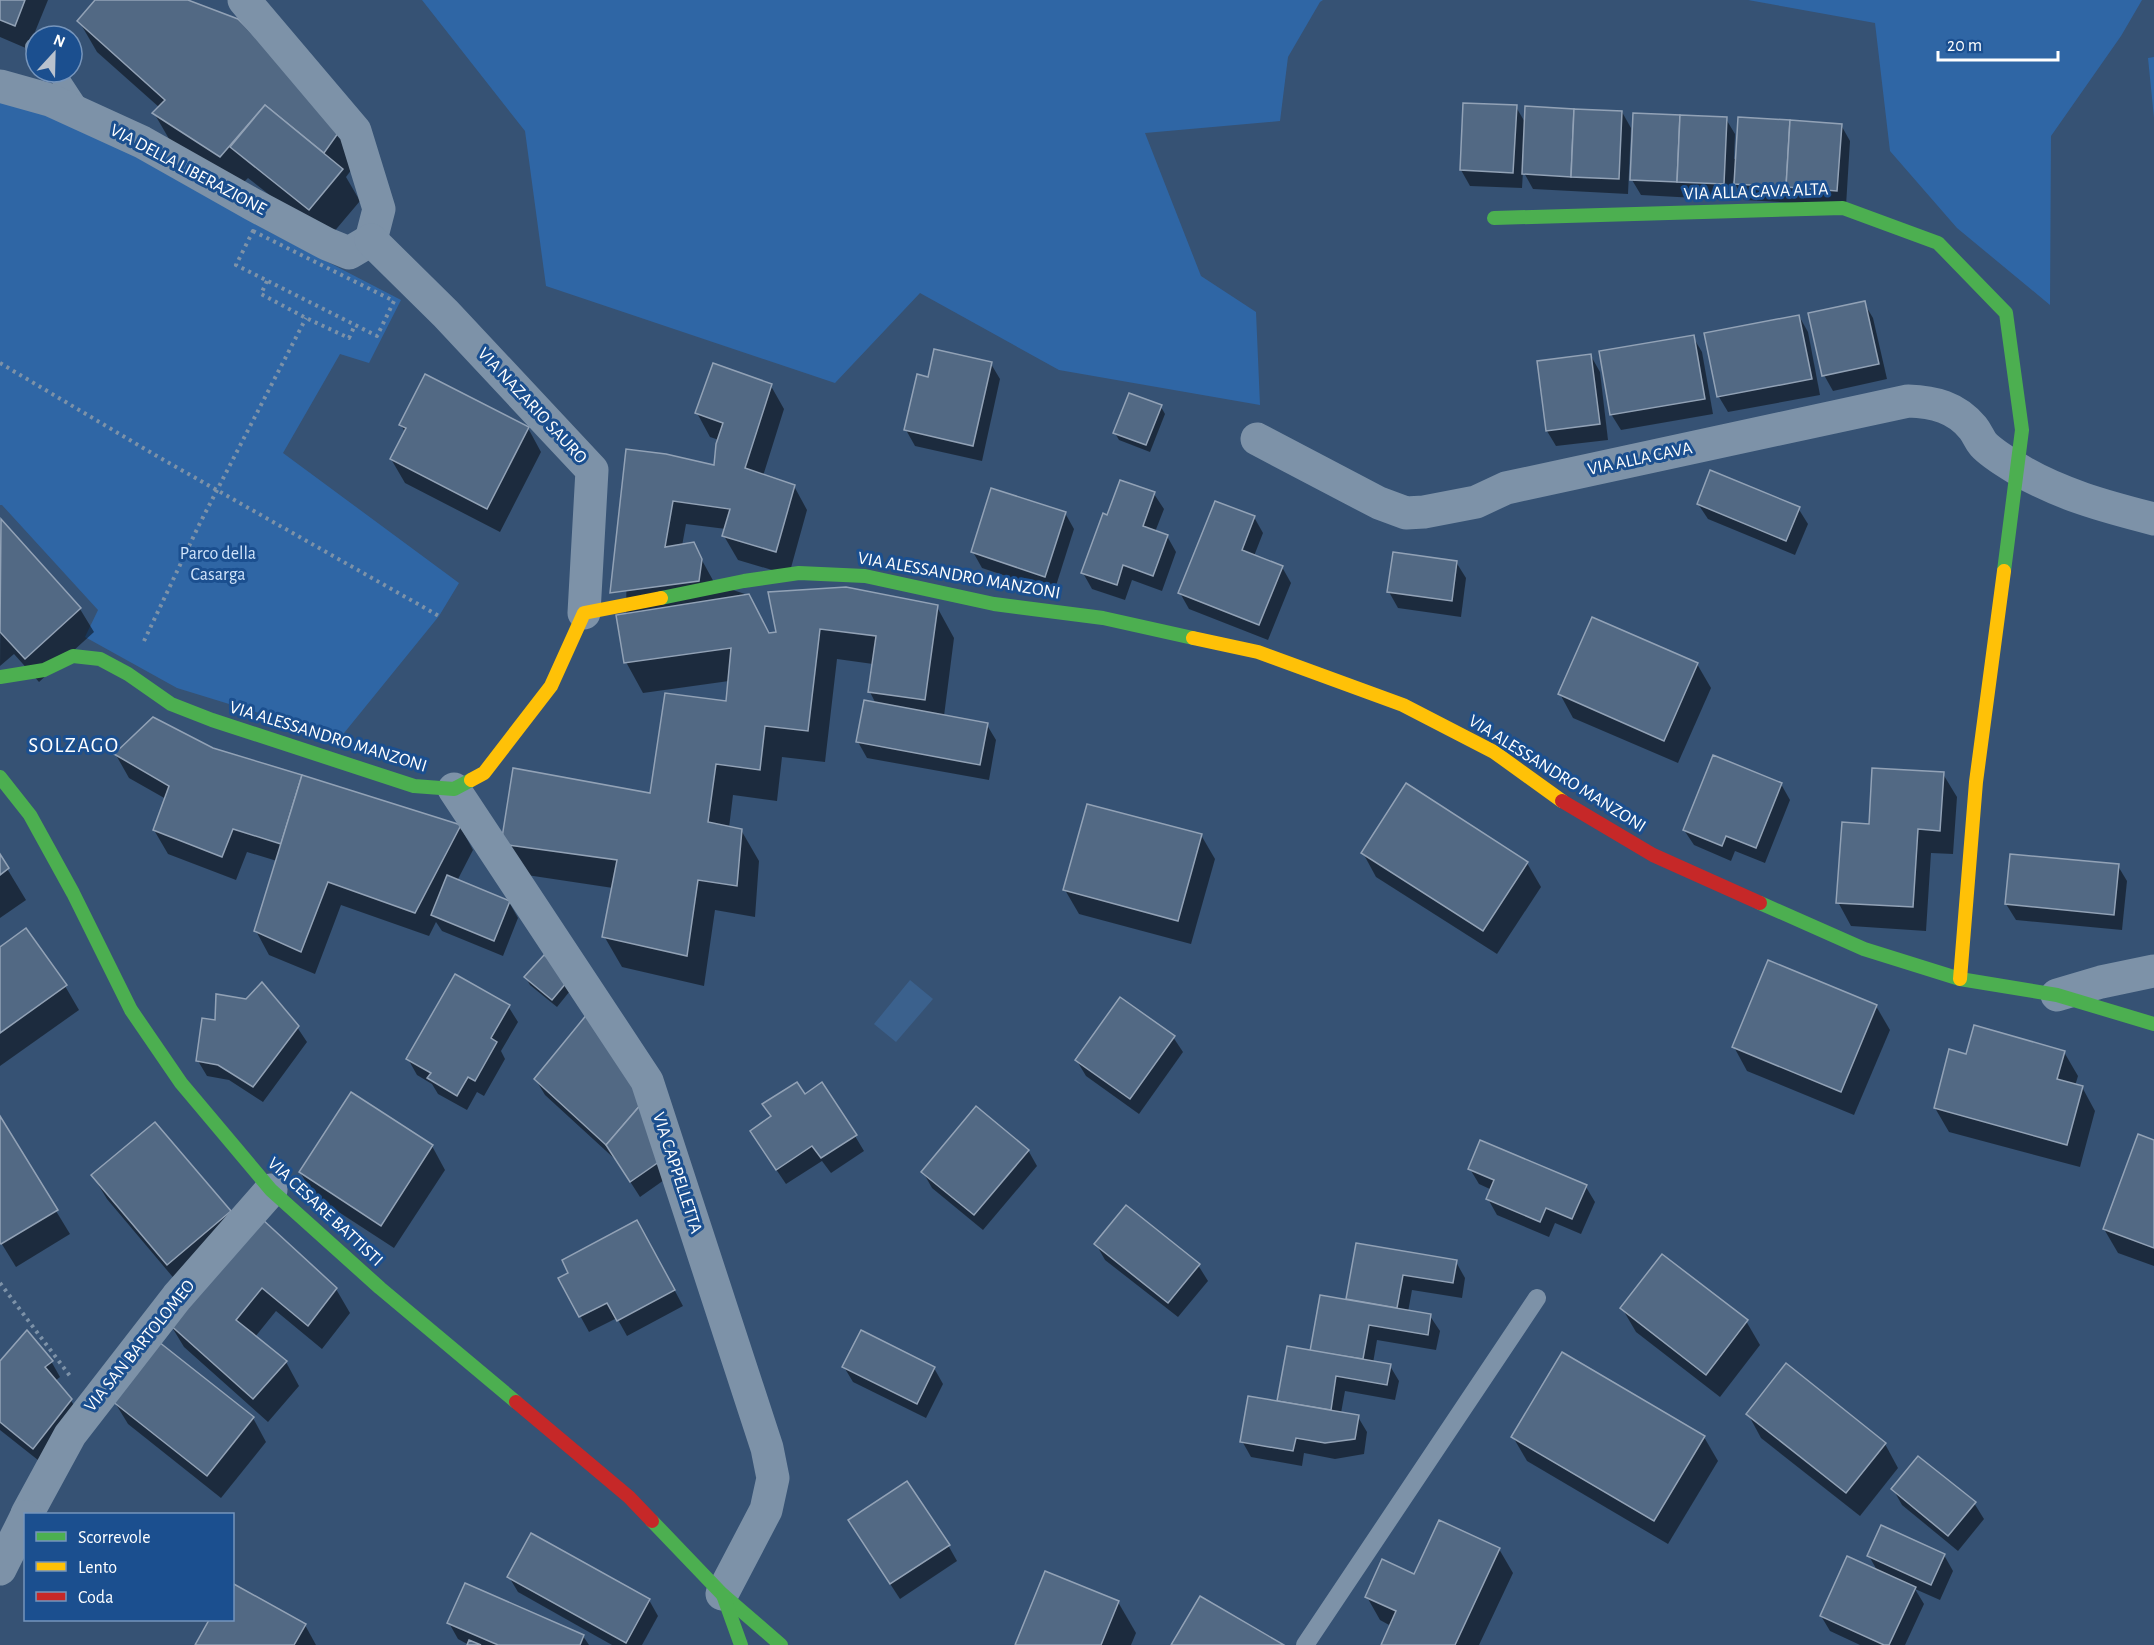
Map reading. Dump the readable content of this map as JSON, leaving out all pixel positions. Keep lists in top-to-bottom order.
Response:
{
  "streets": {
    "street": [
      "VIA DELLA LIBERAZIONE",
      "VIA ALLA CAVA ALTA",
      "VIA NAZARIO SAURO",
      "VIA ALLA CAVA",
      "VIA ALESSANDRO MANZONI",
      "VIA CAPPELLETTA",
      "VIA CESARE BATTISTI",
      "VIA SAN BARTOLOMEO"
    ]
  },
  "crossings": [
    ["VIA DELLA LIBERAZIONE", "VIA NAZARIO SAURO"],
    ["VIA ALLA CAVA ALTA", "VIA ALLA CAVA"],
    ["VIA NAZARIO SAURO", "VIA ALESSANDRO MANZONI"],
    ["VIA ALESSANDRO MANZONI", "VIA CAPPELLETTA"],
    ["VIA CAPPELLETTA", "VIA CESARE BATTISTI"],
    ["VIA CESARE BATTISTI", "VIA SAN BARTOLOMEO"]
  ],
  "districts": ["SOLZAGO"],
  "parks": ["Parco della Casarga"],
  "legend": ["Scorrevole", "Lento", "Coda"],
  "scale_bar": "20 m",
  "north": "top"
}
